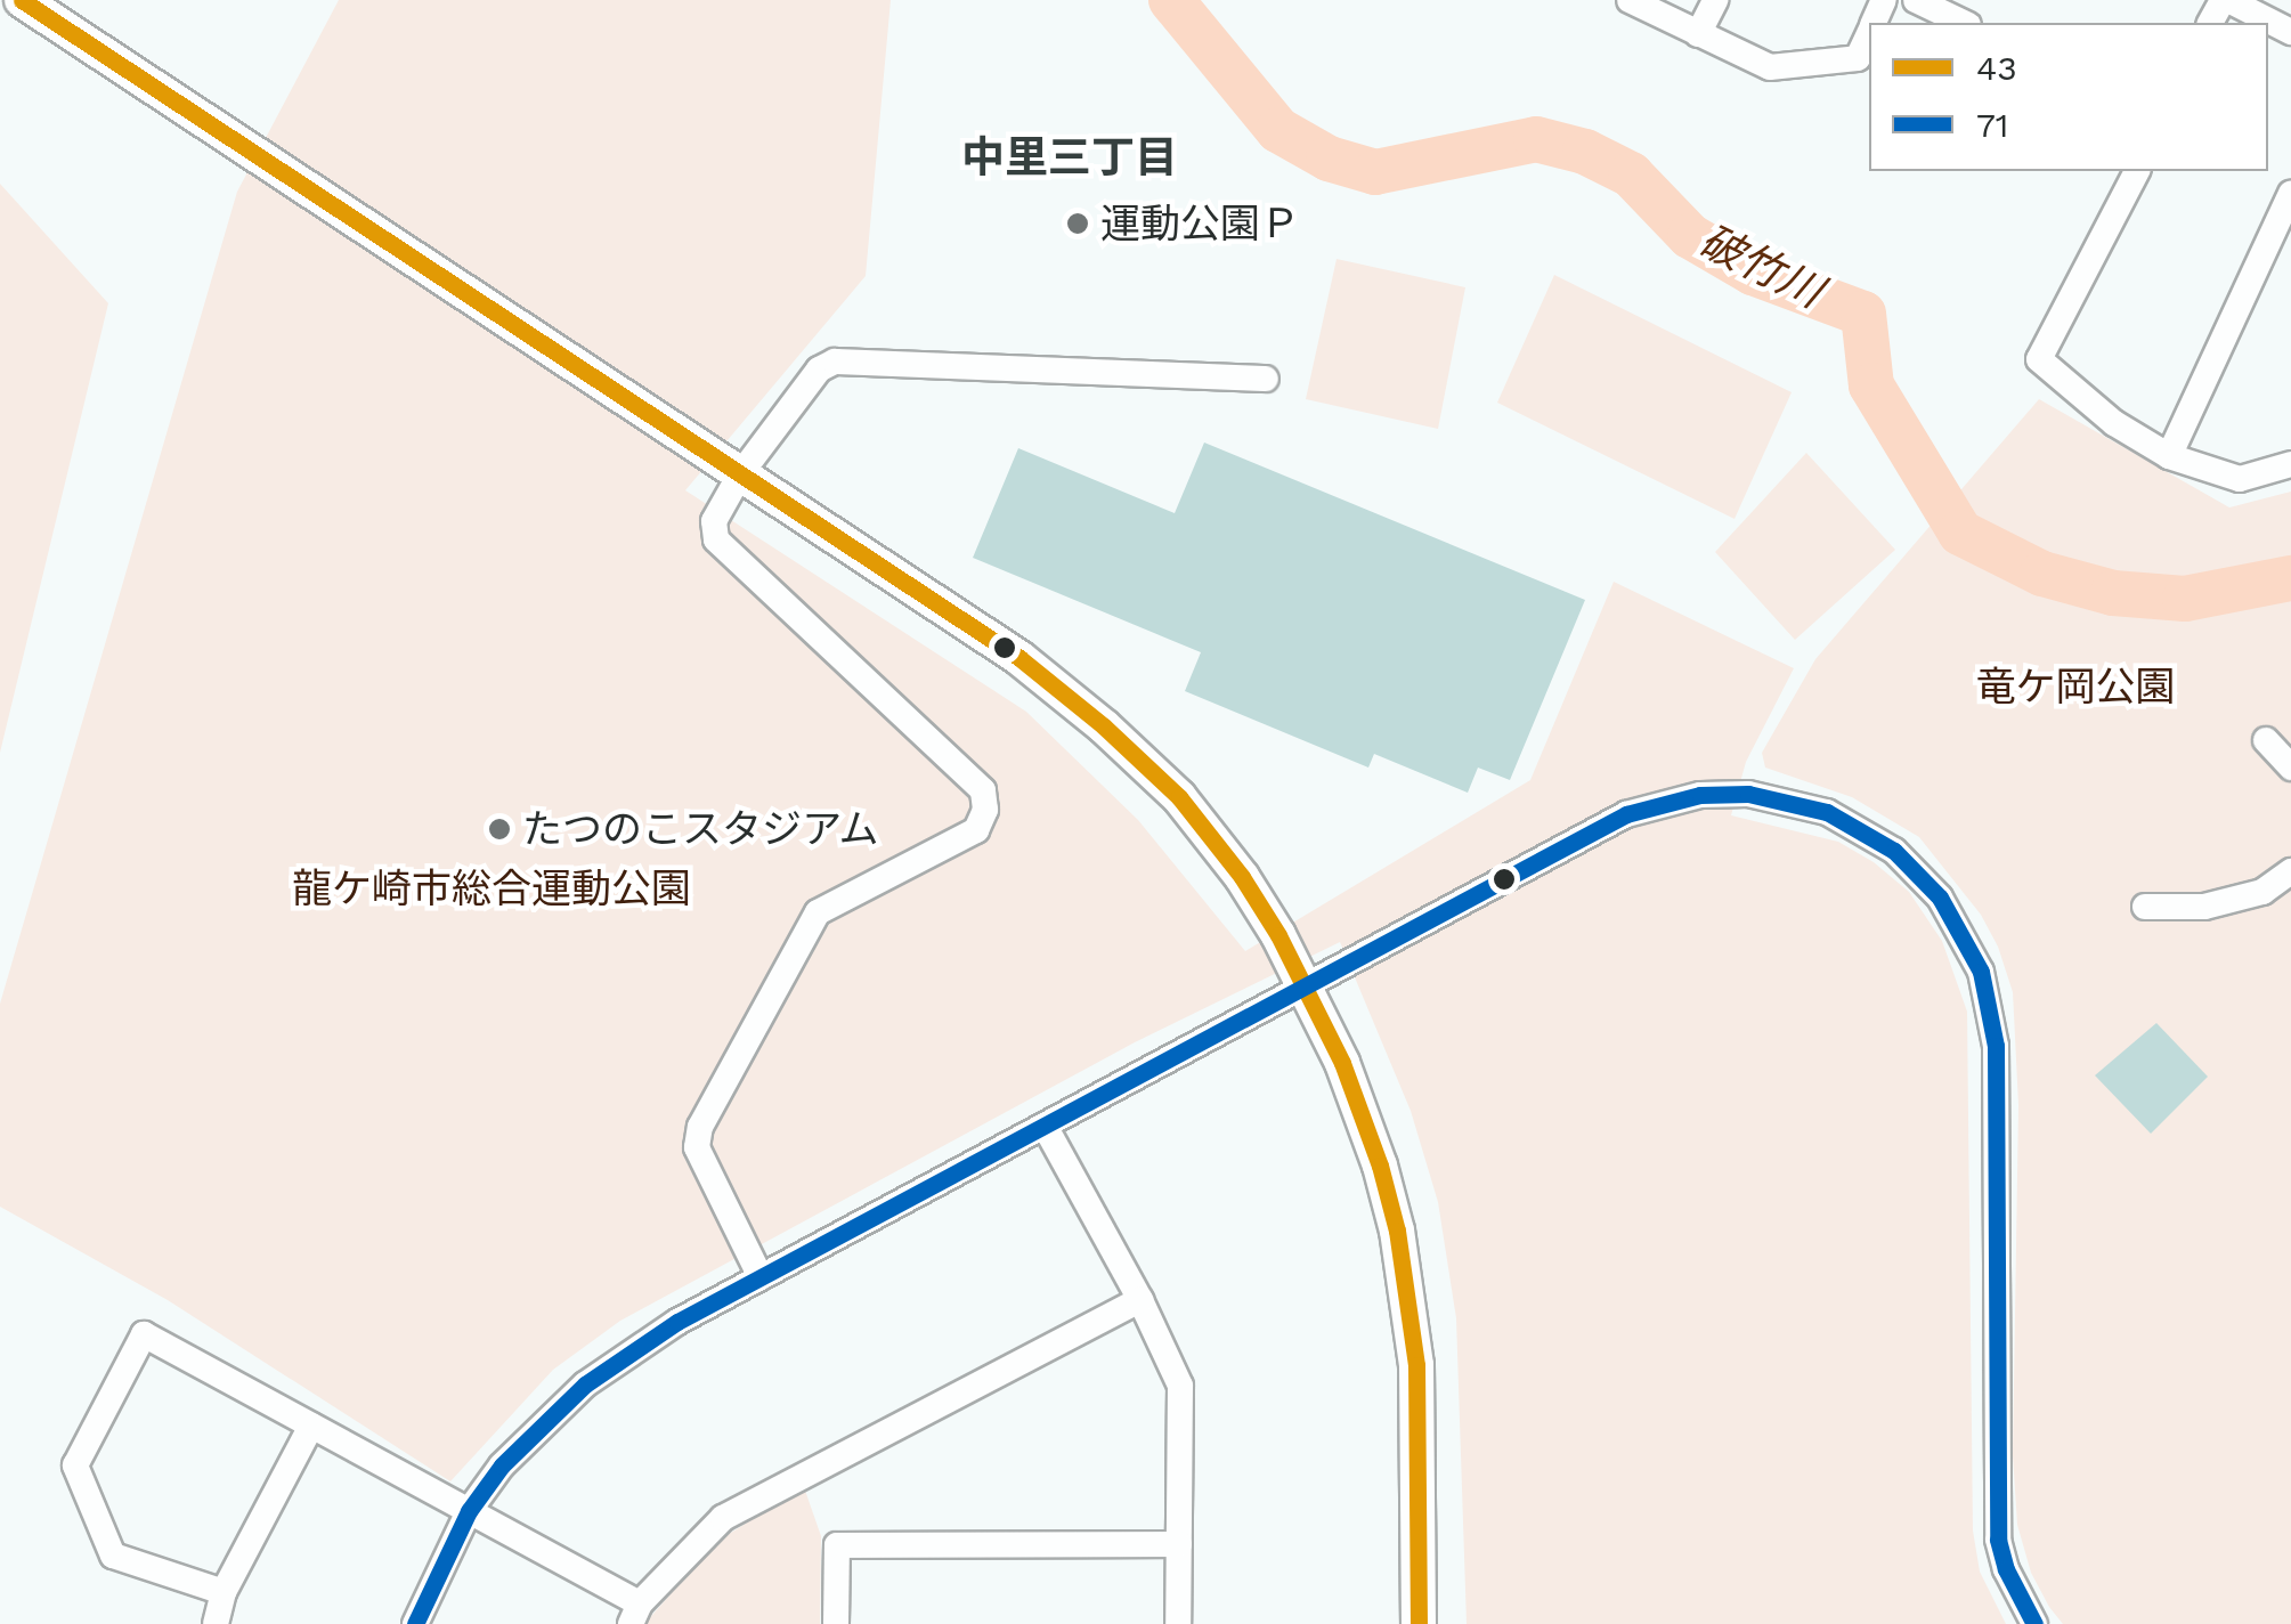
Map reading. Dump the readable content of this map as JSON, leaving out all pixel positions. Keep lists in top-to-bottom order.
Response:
{
  "districts": ["中里三丁目"],
  "water": ["破竹川"],
  "parks": ["竜ケ岡公園", "龍ケ崎市総合運動公園"],
  "places": ["運動公園Ｐ", "たつのこスタジアム"],
  "lines": ["transit line 43", "transit line 71"],
  "legend": ["43", "71"]
}
